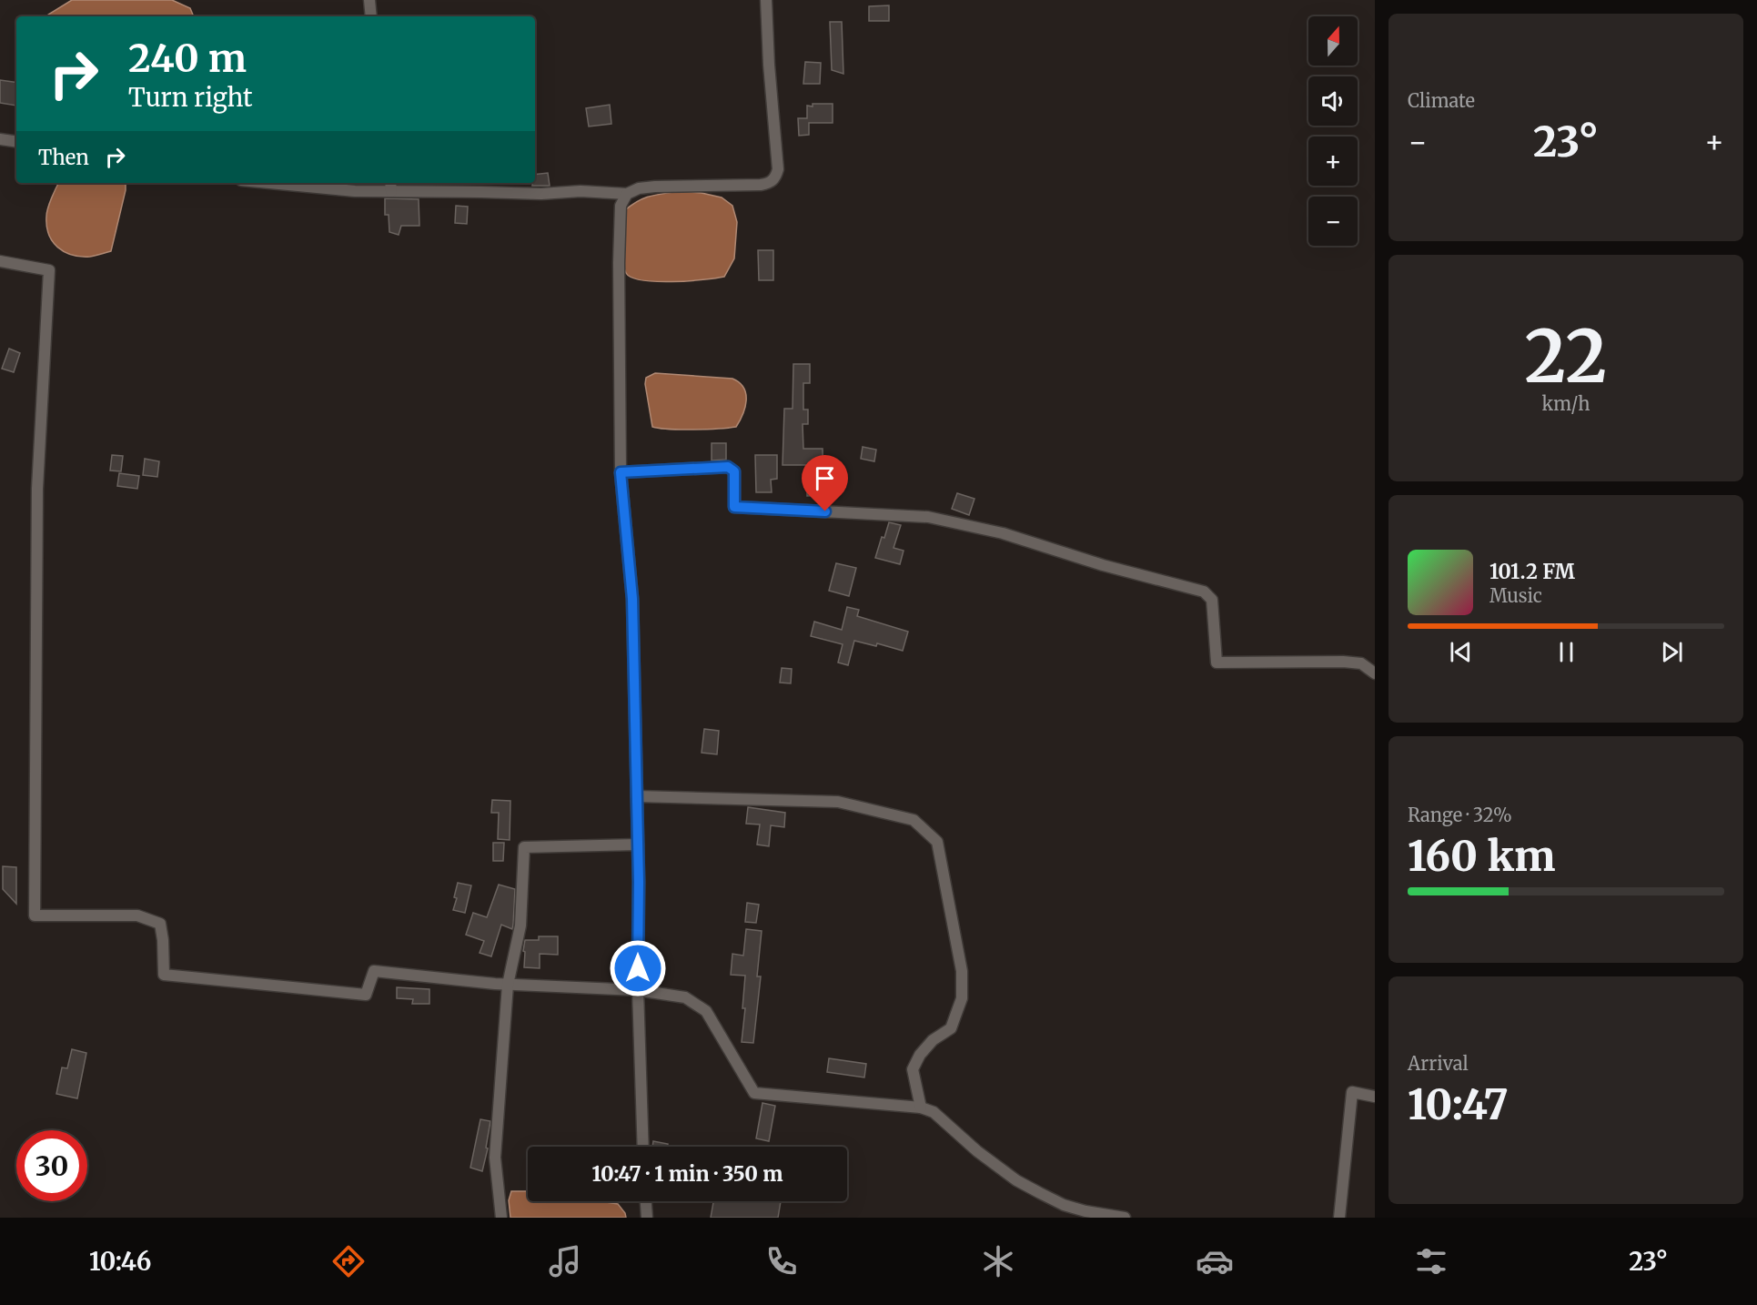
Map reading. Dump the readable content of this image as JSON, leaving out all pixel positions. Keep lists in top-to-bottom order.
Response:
{
  "north": "top",
  "page": {
    "tile": [
      "Climate",
      ["22", "km/h"],
      ["Range · 32%", "160 km"],
      ["Arrival", "10:47"]
    ],
    "map_buttons": ["+", "−"],
    "turn": ["240 m", "Turn right"],
    "heat": ["−", "23°", "+"],
    "then": "Then",
    "song": ["101.2 FM", "Music"],
    "limit": "30",
    "trip": "10:47 · 1 min · 350 m",
    "tabs": ["10:46", "23°"]
  }
}
